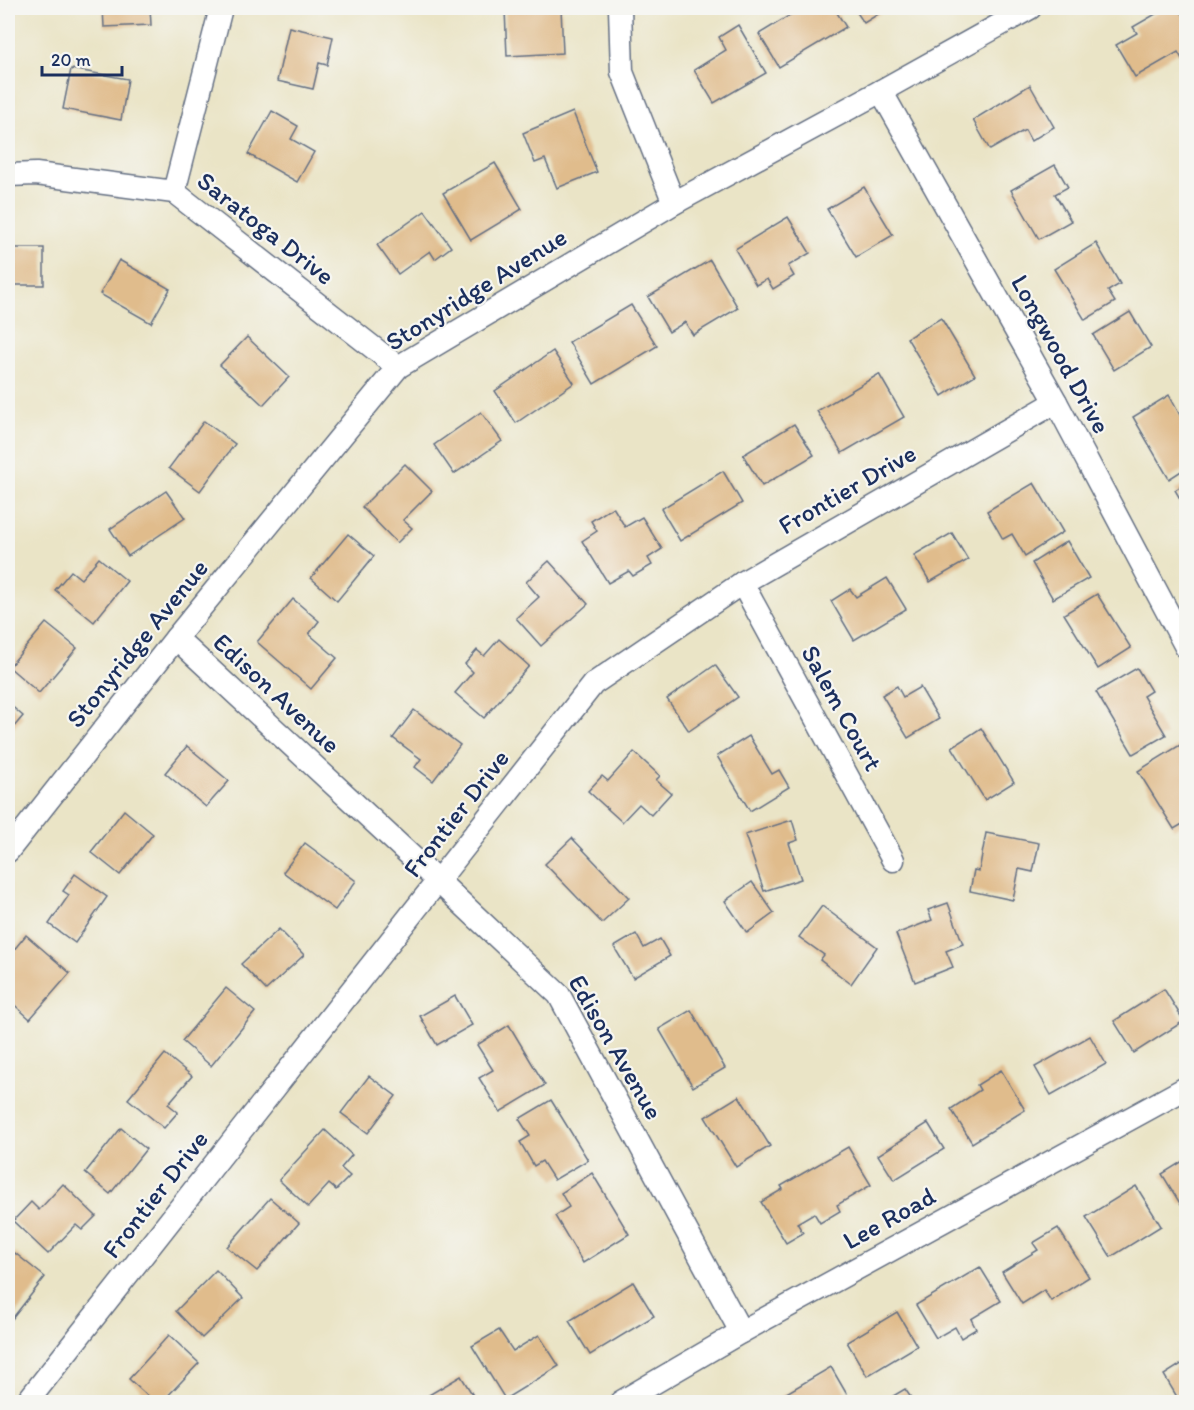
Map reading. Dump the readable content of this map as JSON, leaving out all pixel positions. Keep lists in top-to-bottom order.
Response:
{
  "streets": {
    "street": [
      "Saratoga Drive",
      "Stonyridge Avenue",
      "Longwood Drive",
      "Frontier Drive",
      "Edison Avenue",
      "Salem Court",
      "Lee Road"
    ]
  },
  "crossings": [
    ["Saratoga Drive", "Stonyridge Avenue"],
    ["Stonyridge Avenue", "Longwood Drive"],
    ["Stonyridge Avenue", "Edison Avenue"],
    ["Longwood Drive", "Frontier Drive"],
    ["Frontier Drive", "Edison Avenue"],
    ["Frontier Drive", "Salem Court"],
    ["Edison Avenue", "Lee Road"]
  ],
  "scale_bar": "20 m"
}
